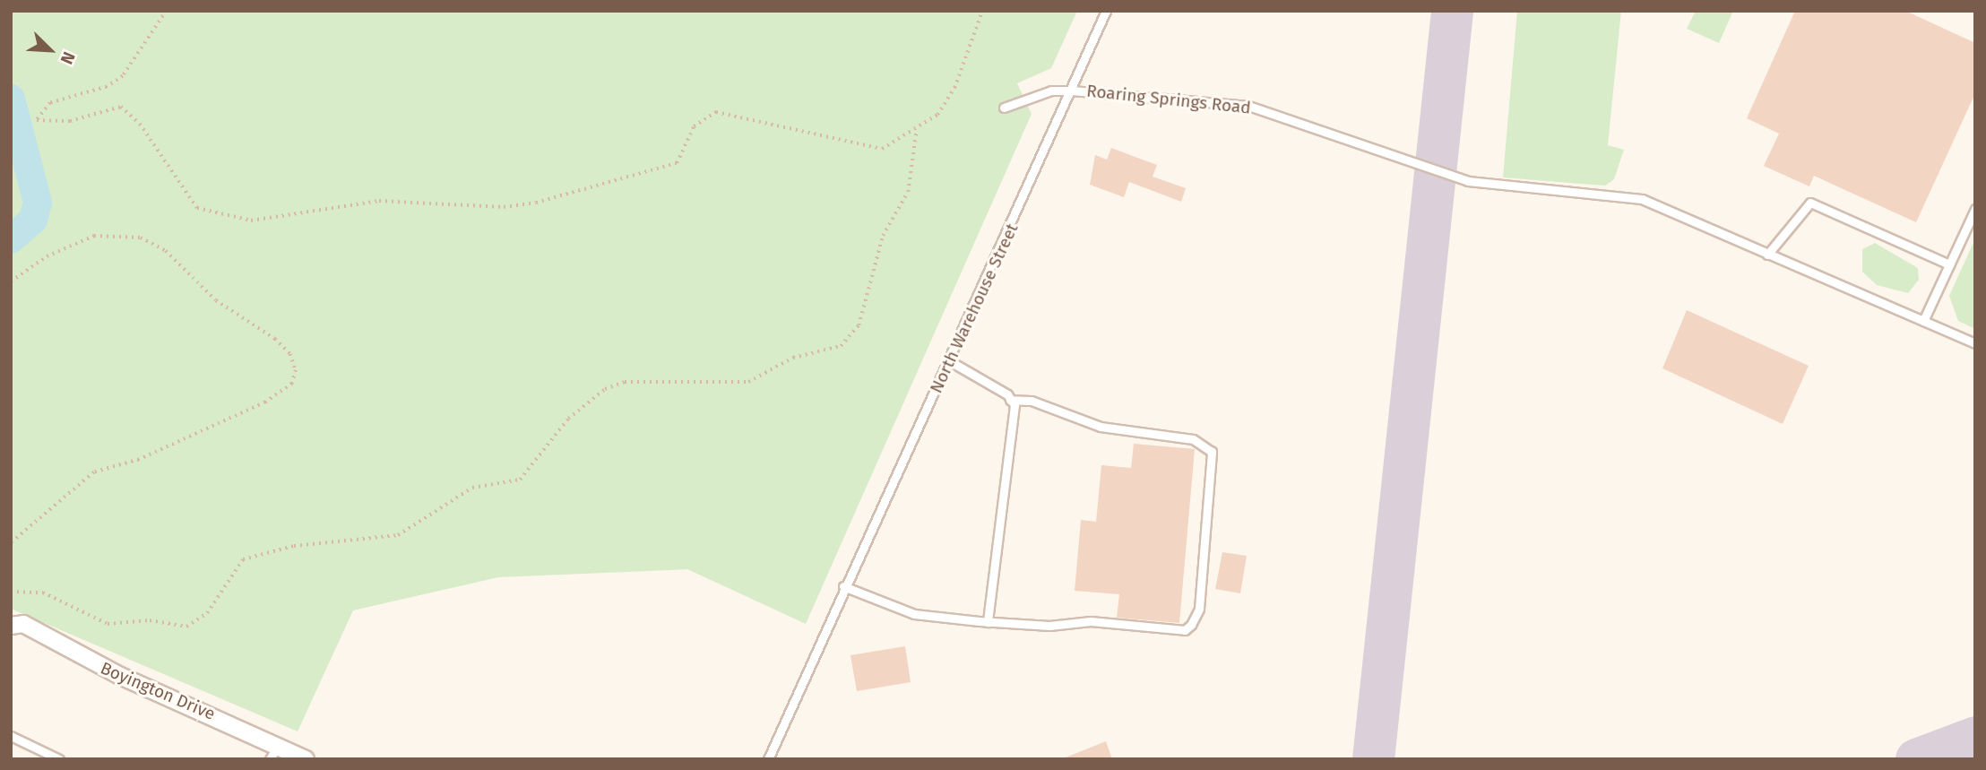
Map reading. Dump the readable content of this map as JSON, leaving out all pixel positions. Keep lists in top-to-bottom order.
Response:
{
  "streets": {
    "street": ["Boyington Drive"],
    "lane": ["Roaring Springs Road", "North Warehouse Street"]
  },
  "crossings": [
    ["Roaring Springs Road", "North Warehouse Street"]
  ],
  "north": "bottom right"
}
